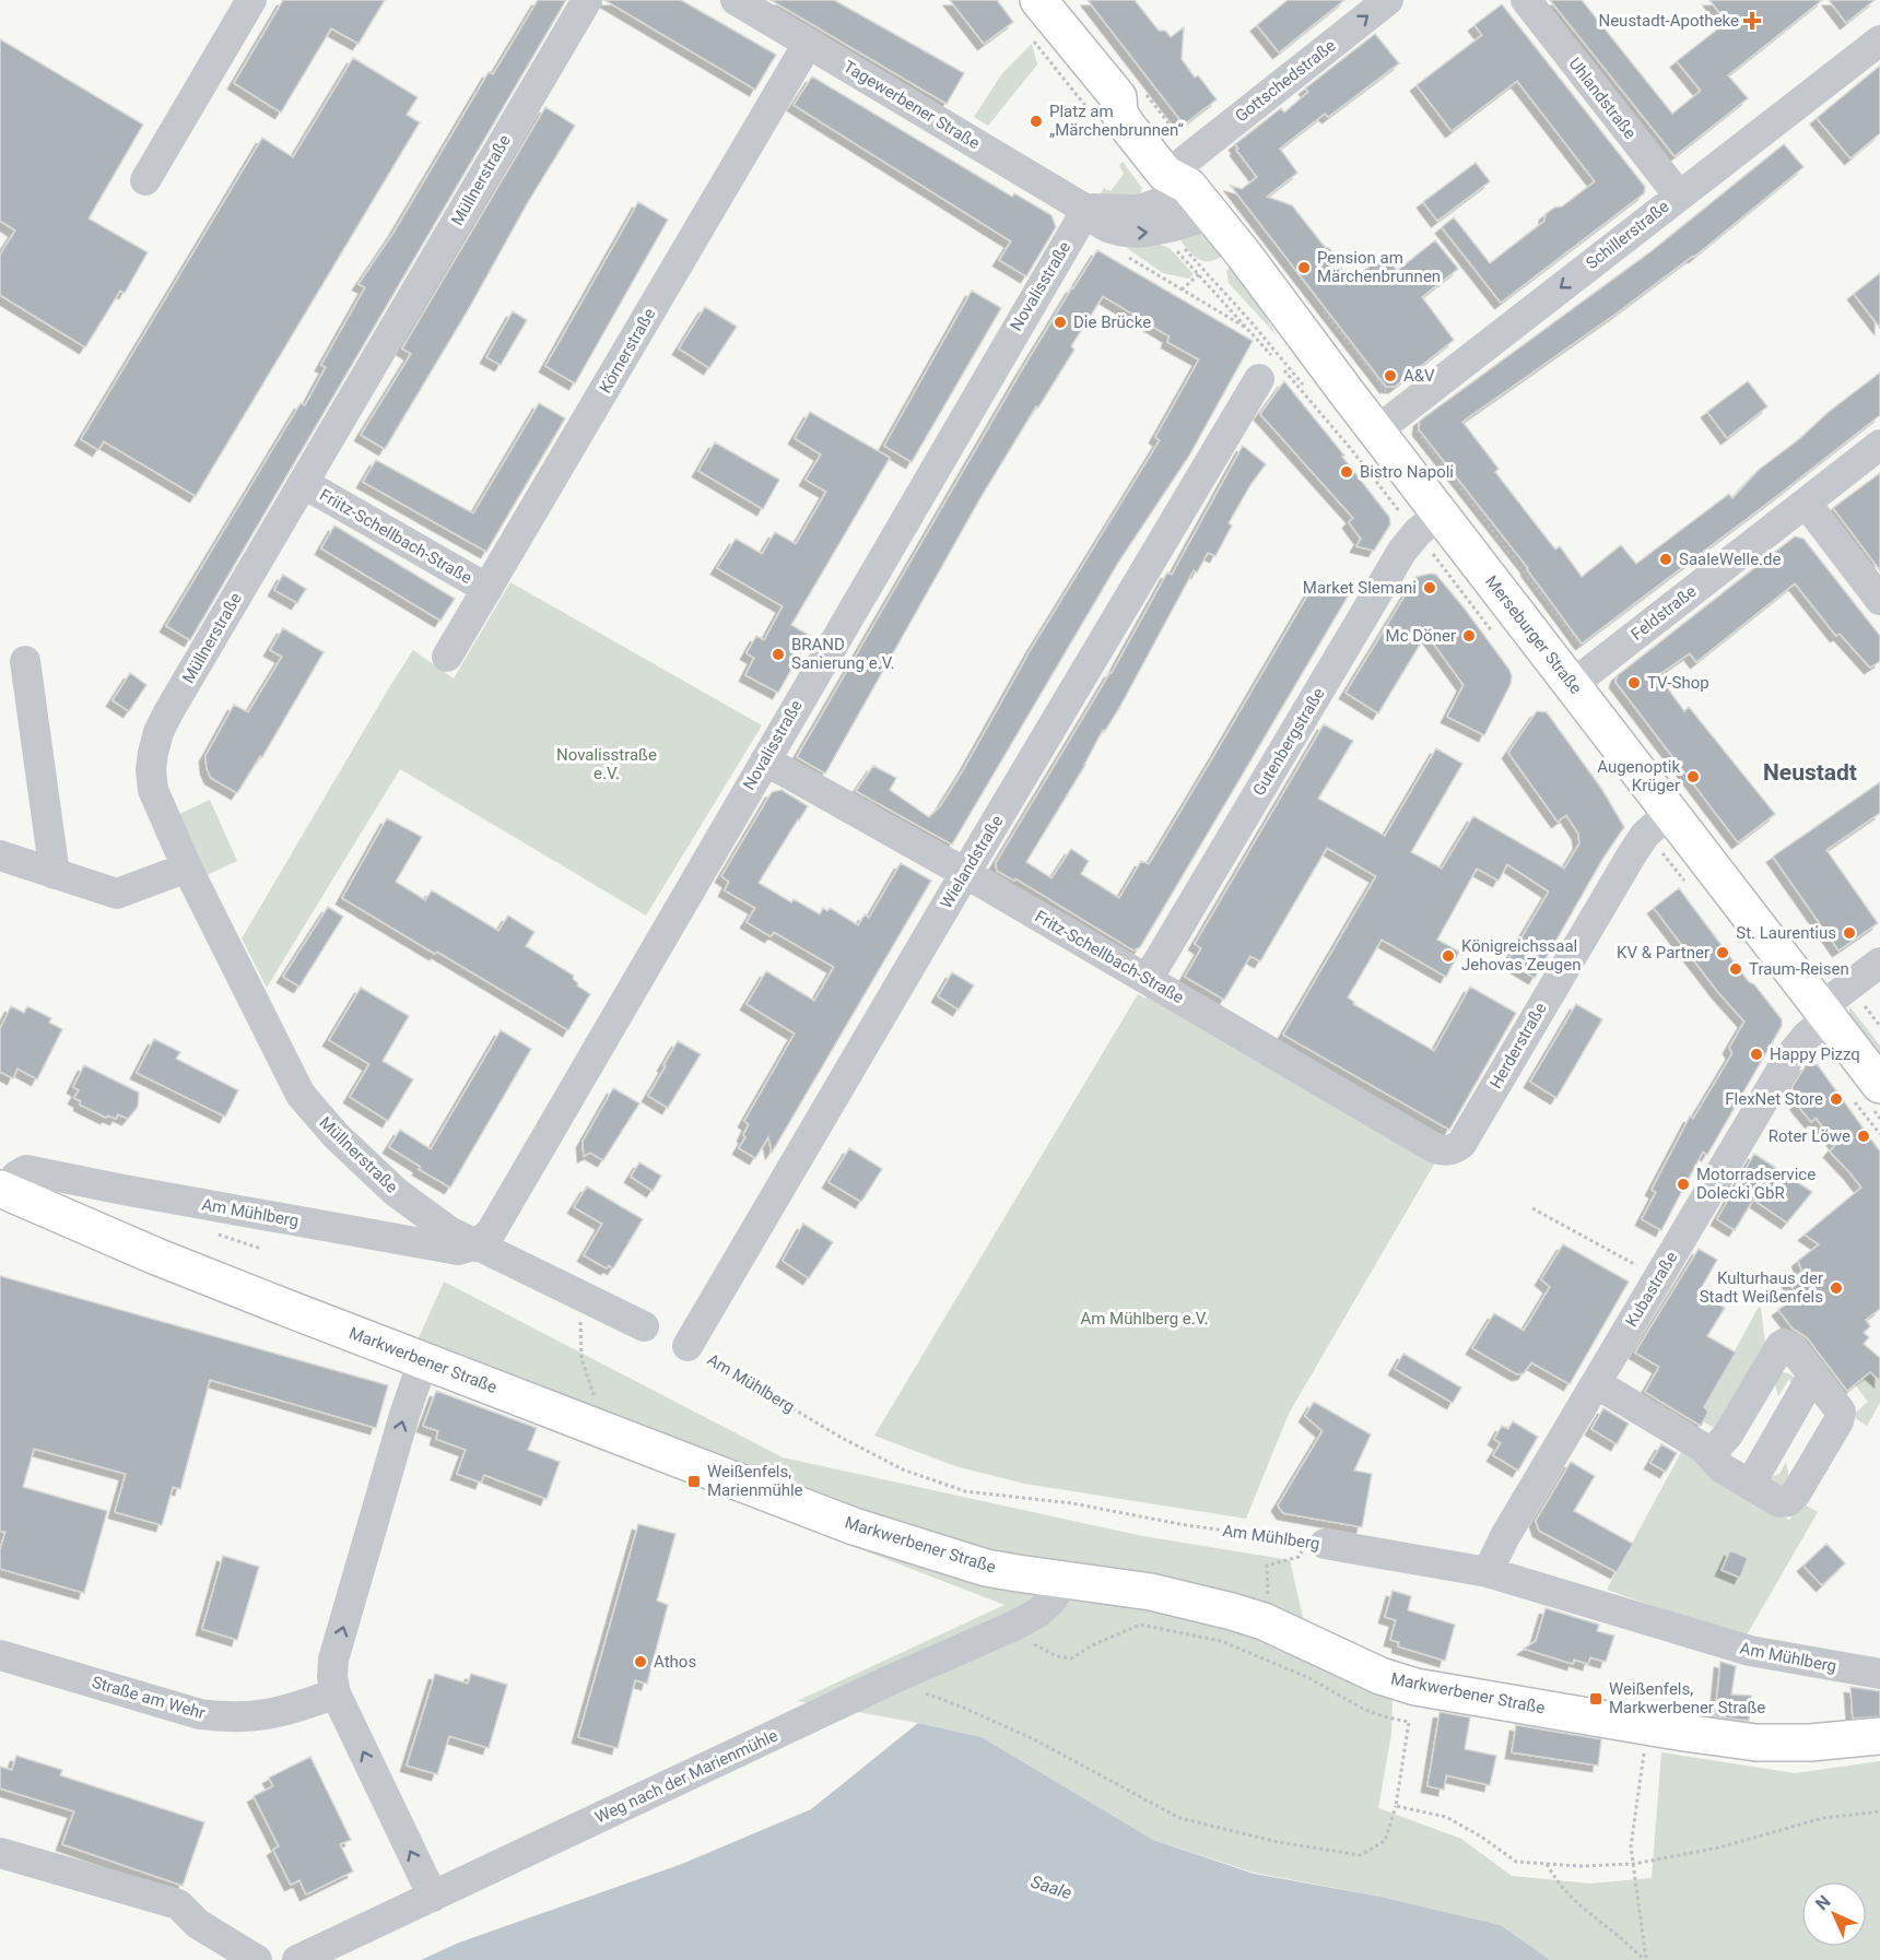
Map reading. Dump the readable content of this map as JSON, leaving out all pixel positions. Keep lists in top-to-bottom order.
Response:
{
  "streets": {
    "main road": ["Merseburger Straße", "Markwerbener Straße"],
    "street": [
      "Gottschedstraße",
      "Uhlandstraße",
      "Tagewerbener Straße",
      "Müllnerstraße",
      "Schillerstraße",
      "Novalisstraße",
      "Körnerstraße",
      "Friitz-Schellbach-Straße",
      "Feldstraße",
      "Gutenbergstraße",
      "Wielandstraße",
      "Fritz-Schellbach-Straße",
      "Herderstraße",
      "Am Mühlberg",
      "Kubastraße",
      "Straße am Wehr",
      "Weg nach der Marienmühle"
    ]
  },
  "crossings": [
    ["Gottschedstraße", "Tagewerbener Straße"],
    ["Gottschedstraße", "Novalisstraße"],
    ["Gottschedstraße", "Merseburger Straße"],
    ["Uhlandstraße", "Schillerstraße"],
    ["Tagewerbener Straße", "Novalisstraße"],
    ["Tagewerbener Straße", "Körnerstraße"],
    ["Tagewerbener Straße", "Merseburger Straße"],
    ["Müllnerstraße", "Novalisstraße"],
    ["Müllnerstraße", "Friitz-Schellbach-Straße"],
    ["Müllnerstraße", "Am Mühlberg"],
    ["Schillerstraße", "Merseburger Straße"],
    ["Novalisstraße", "Fritz-Schellbach-Straße"],
    ["Novalisstraße", "Am Mühlberg"],
    ["Körnerstraße", "Friitz-Schellbach-Straße"],
    ["Feldstraße", "Merseburger Straße"],
    ["Merseburger Straße", "Gutenbergstraße"],
    ["Merseburger Straße", "Herderstraße"],
    ["Merseburger Straße", "Kubastraße"],
    ["Gutenbergstraße", "Fritz-Schellbach-Straße"],
    ["Wielandstraße", "Fritz-Schellbach-Straße"],
    ["Wielandstraße", "Am Mühlberg"],
    ["Fritz-Schellbach-Straße", "Herderstraße"],
    ["Am Mühlberg", "Kubastraße"],
    ["Am Mühlberg", "Markwerbener Straße"],
    ["Markwerbener Straße", "Weg nach der Marienmühle"]
  ],
  "one_way": ["Gottschedstraße", "Schillerstraße"],
  "districts": ["Neustadt"],
  "water": ["Saale"],
  "parks": ["Novalisstraße e.V.", "Am Mühlberg e.V."],
  "places": {
    "health": ["Neustadt-Apotheke"],
    "other": [
      "Platz am „Märchenbrunnen“",
      "Pension am Märchenbrunnen",
      "Die Brücke",
      "A&V",
      "Bistro Napoli",
      "SaaleWelle.de",
      "Market Slemani",
      "Mc Döner",
      "BRAND Sanierung e.V.",
      "TV-Shop",
      "Augenoptik Krüger",
      "St. Laurentius",
      "KV & Partner",
      "Königreichssaal Jehovas Zeugen",
      "Traum-Reisen",
      "Happy Pizzq",
      "FlexNet Store",
      "Roter Löwe",
      "Motorradservice Dolecki GbR",
      "Kulturhaus der Stadt Weißenfels",
      "Athos"
    ],
    "transit": ["Weißenfels, Marienmühle", "Weißenfels, Markwerbener Straße"]
  },
  "north": "top left"
}
